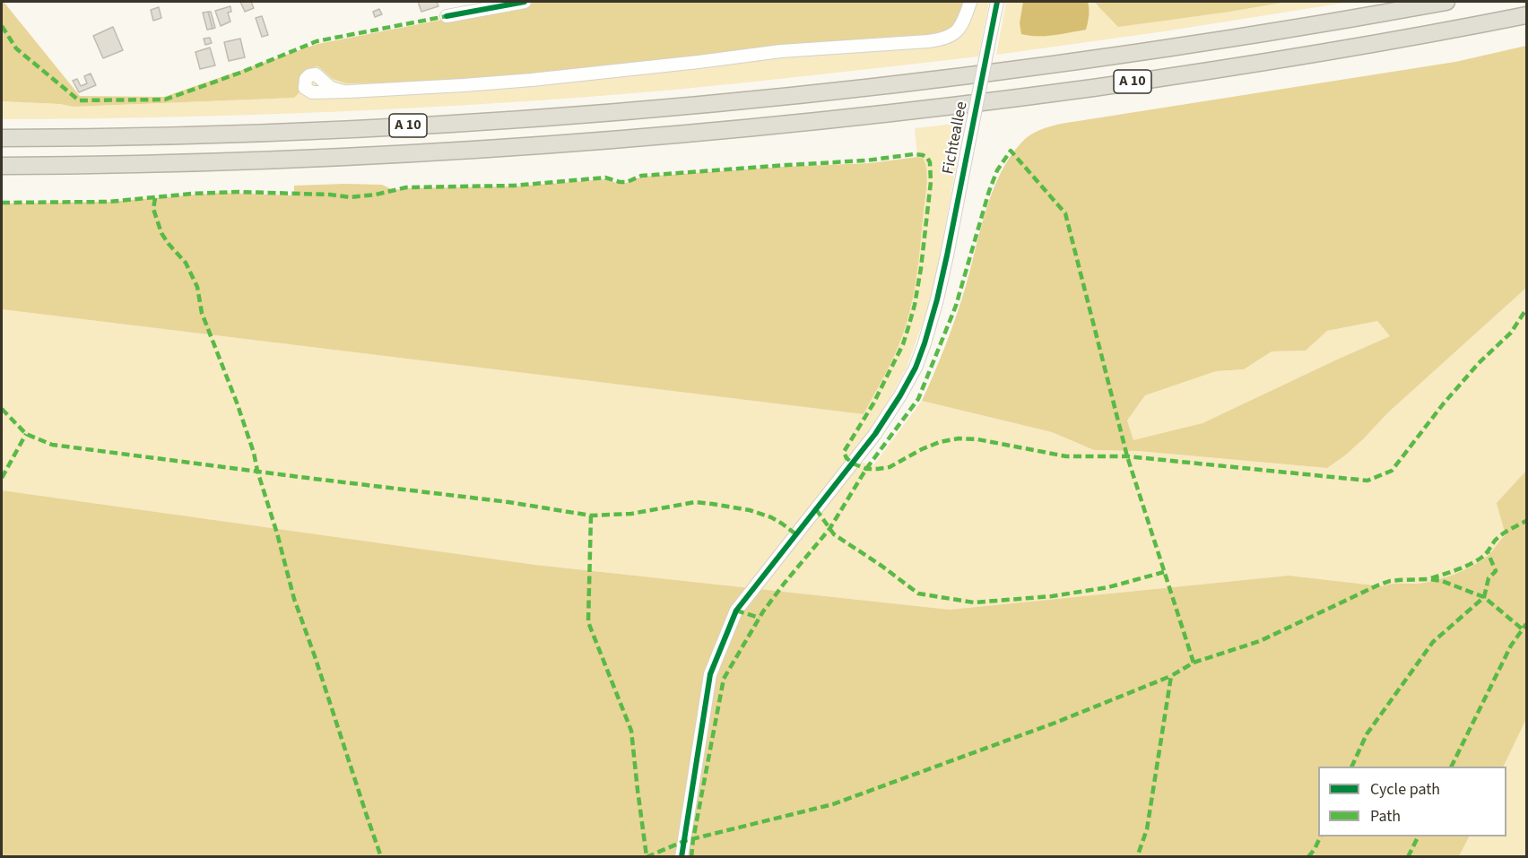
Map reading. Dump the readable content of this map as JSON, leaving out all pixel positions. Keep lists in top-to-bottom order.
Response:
{
  "streets": {
    "highway": ["A 10"],
    "street": ["Fichteallee"]
  },
  "legend": ["Cycle path", "Path"]
}
